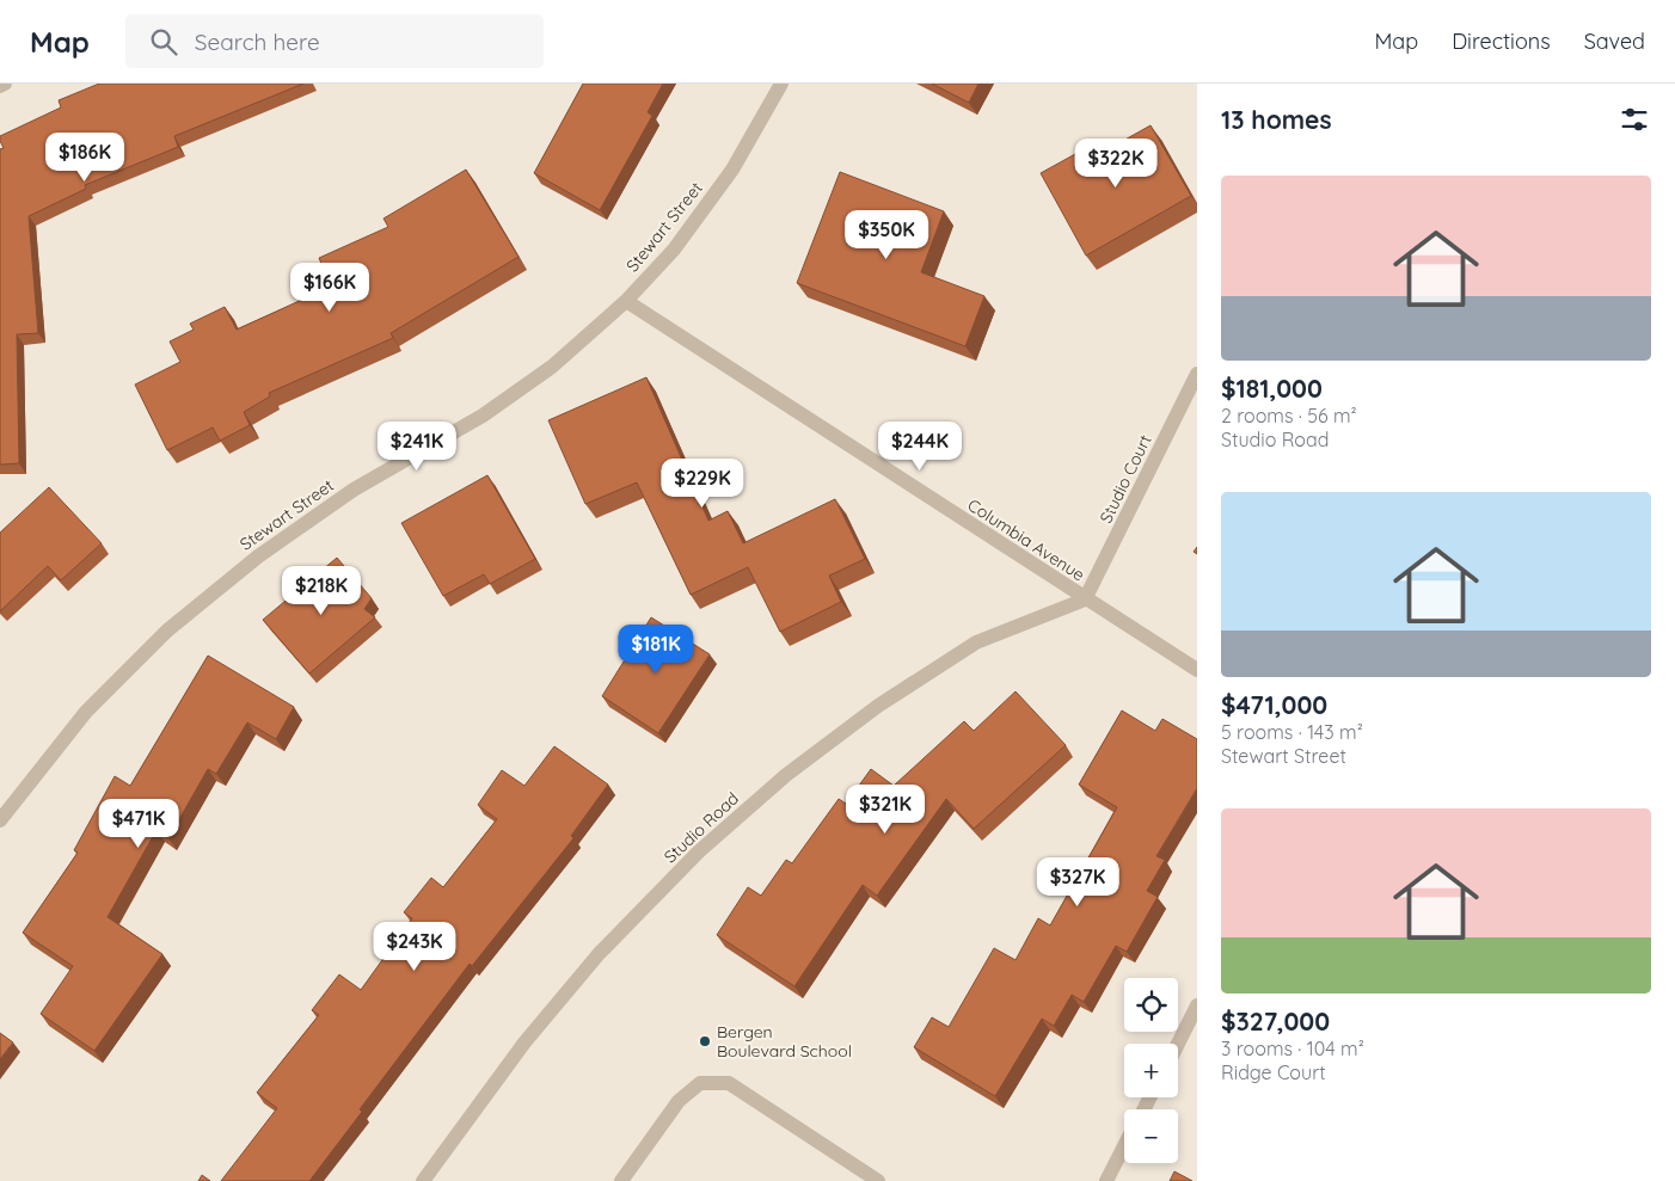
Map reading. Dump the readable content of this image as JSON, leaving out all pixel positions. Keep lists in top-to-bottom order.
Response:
{
  "streets": {
    "street": [
      "Stewart Street",
      "Studio Court",
      "Columbia Avenue",
      "Studio Road"
    ]
  },
  "crossings": [
    ["Stewart Street", "Columbia Avenue"],
    ["Studio Court", "Columbia Avenue"],
    ["Studio Court", "Studio Road"],
    ["Columbia Avenue", "Studio Road"]
  ],
  "places": ["Bergen Boulevard School"],
  "page": {
    "header": "Map",
    "search": "Search here",
    "nav": ["Map", "Directions", "Saved"],
    "heading": "13 homes",
    "price": [
      "$186K",
      "$322K",
      "$350K",
      "$166K",
      "$241K",
      "$244K",
      "$229K",
      "$218K",
      "$181K",
      "$321K",
      "$471K",
      "$327K",
      "$243K"
    ],
    "list": [
      {
        "name": "$181,000",
        "note": "2 rooms · 56 m² · Studio Road"
      },
      {
        "name": "$471,000",
        "note": "5 rooms · 143 m² · Stewart Street"
      },
      {
        "name": "$327,000",
        "note": "3 rooms · 104 m² · Ridge Court"
      }
    ],
    "map_buttons": ["+", "−"]
  }
}
